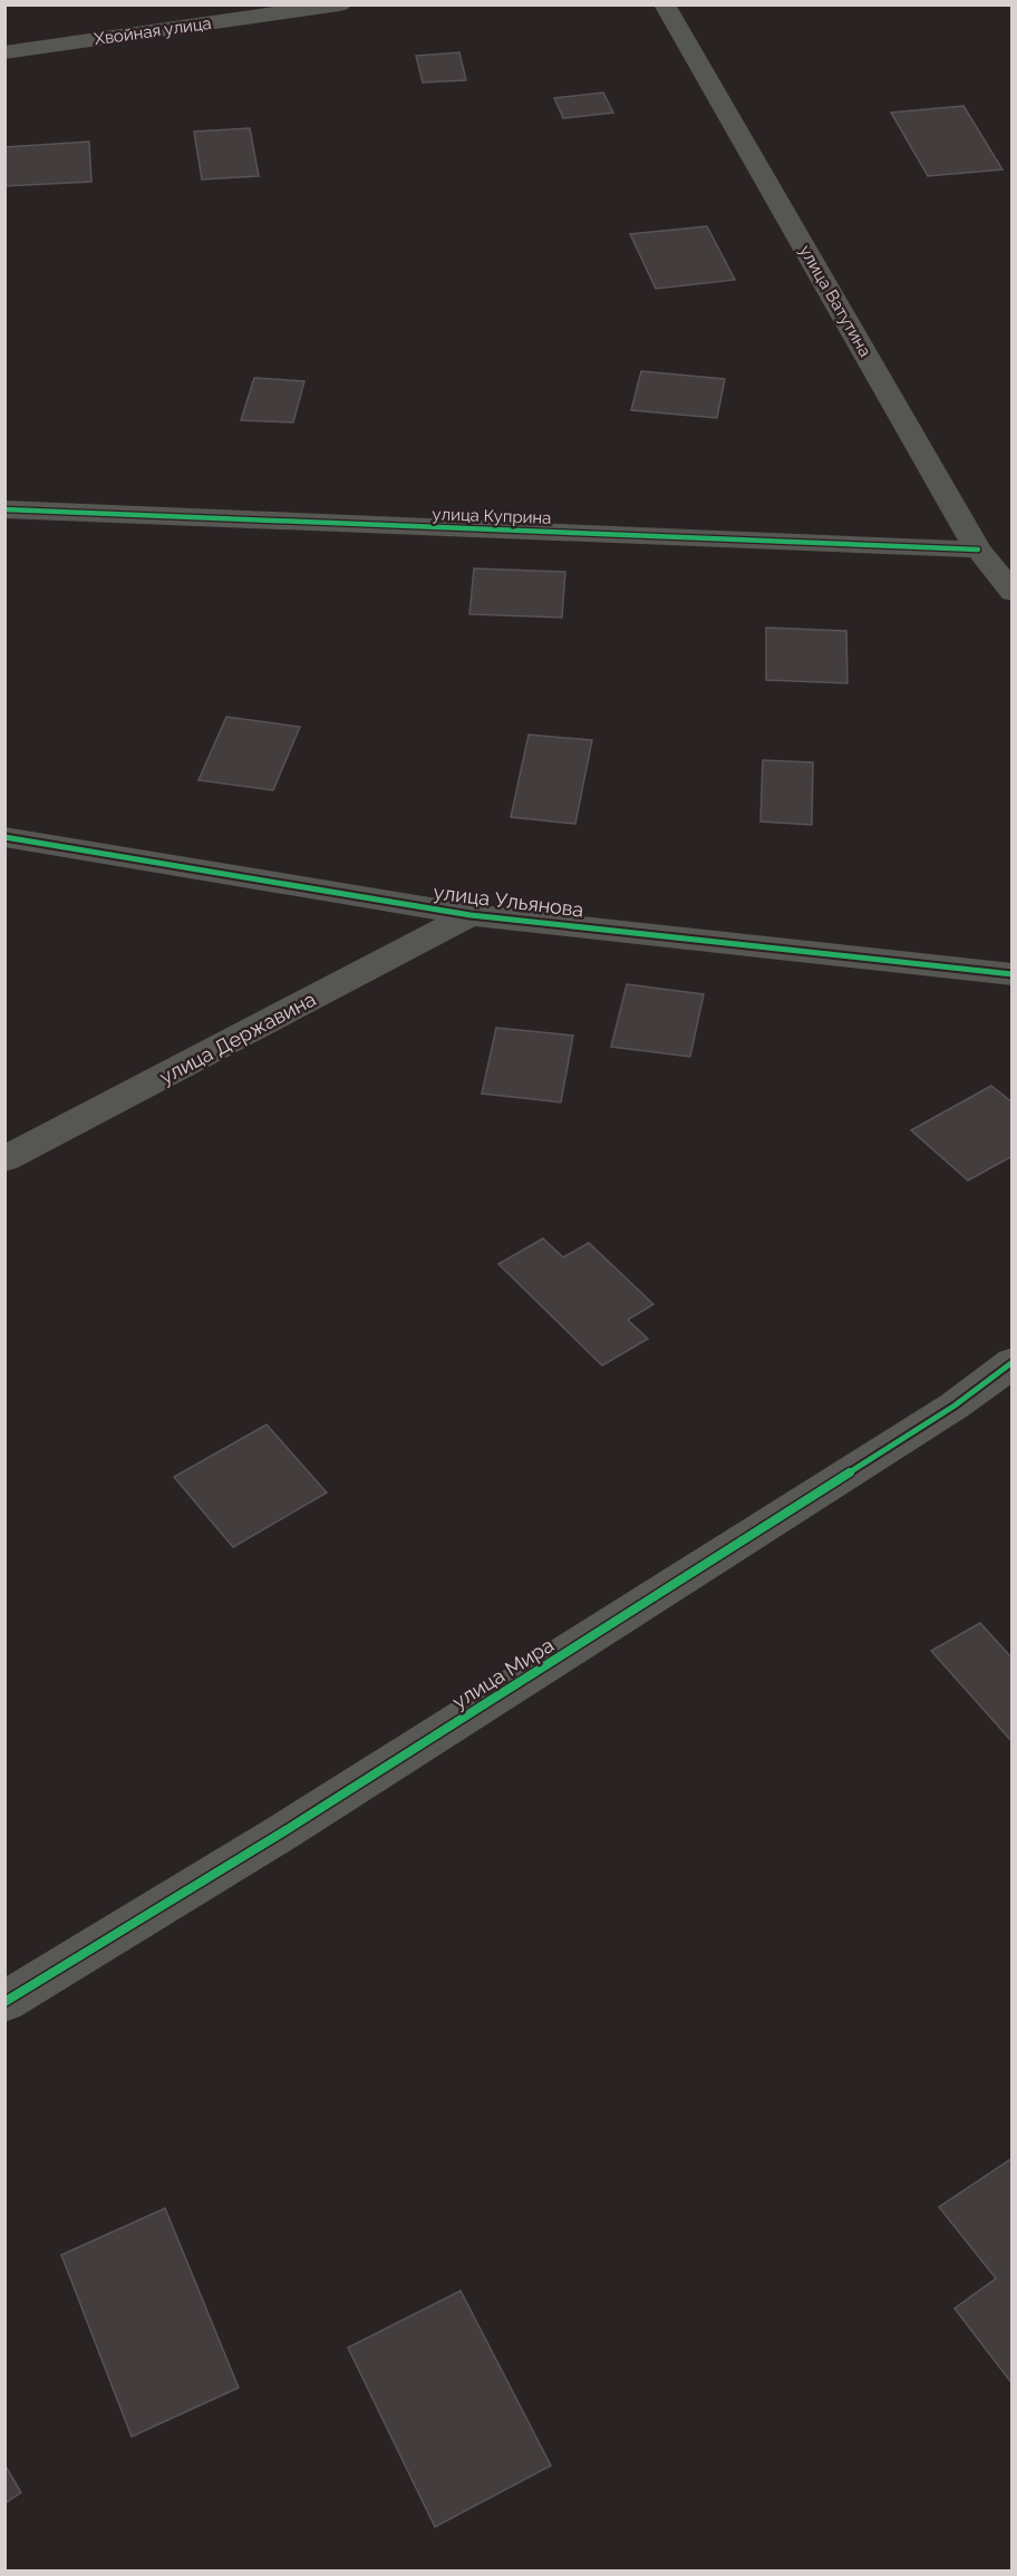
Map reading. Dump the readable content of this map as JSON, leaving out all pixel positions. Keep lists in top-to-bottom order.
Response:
{
  "streets": {
    "street": [
      "Хвойная улица",
      "улица Ватутина",
      "улица Куприна",
      "улица Ульянова",
      "улица Державина",
      "улица Мира"
    ]
  },
  "crossings": [
    ["улица Ватутина", "улица Куприна"],
    ["улица Ульянова", "улица Державина"]
  ]
}
